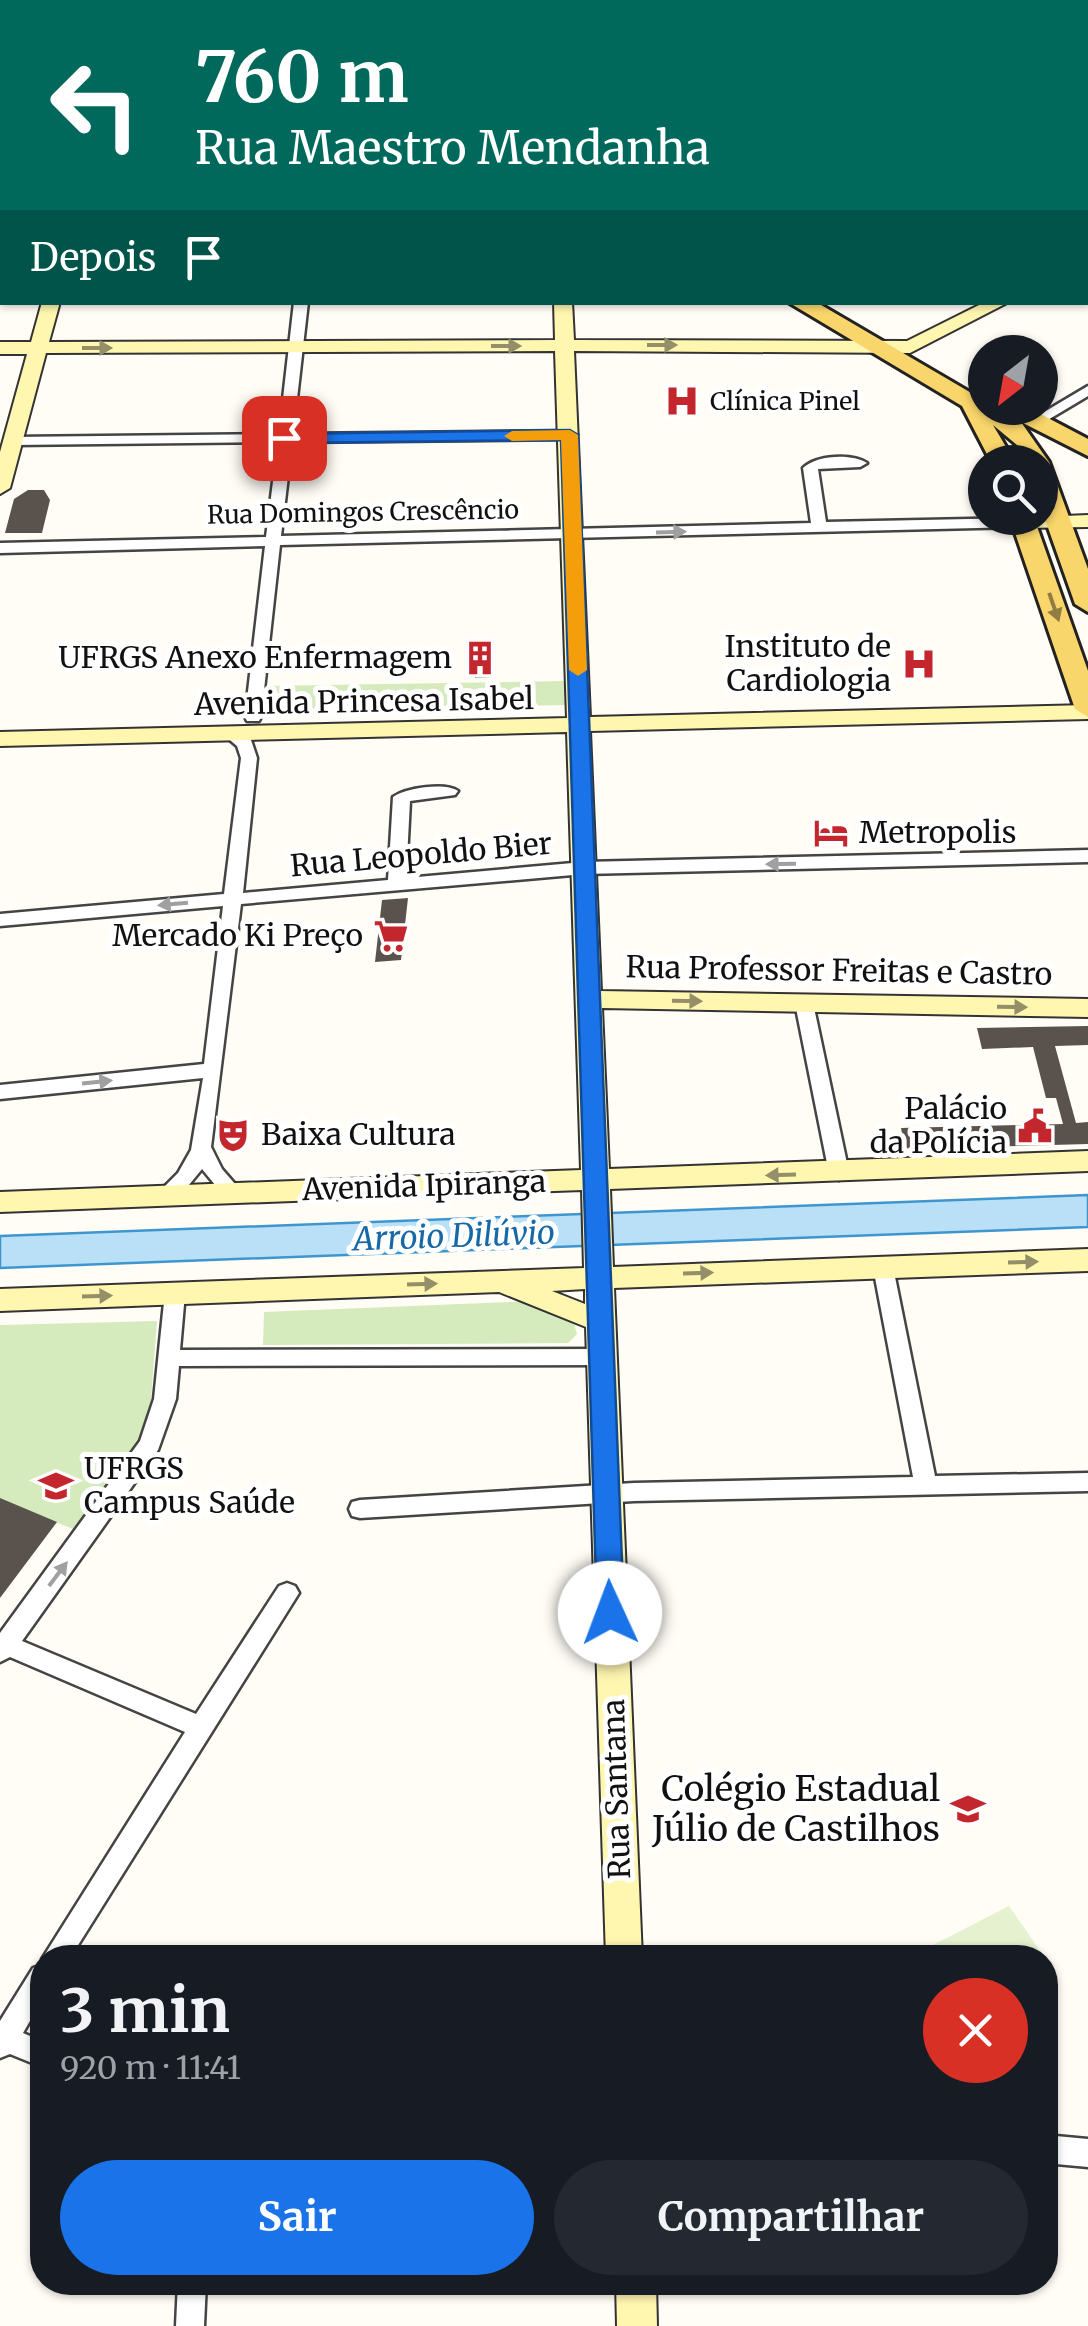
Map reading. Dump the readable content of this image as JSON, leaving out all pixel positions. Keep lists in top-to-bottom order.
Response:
{
  "streets": {
    "street": [
      "Rua Domingos Crescêncio",
      "Avenida Princesa Isabel",
      "Rua Leopoldo Bier",
      "Rua Professor Freitas e Castro",
      "Avenida Ipiranga",
      "Rua Santana"
    ]
  },
  "crossings": [
    ["Rua Domingos Crescêncio", "Rua Santana"],
    ["Avenida Princesa Isabel", "Rua Santana"],
    ["Rua Leopoldo Bier", "Rua Santana"],
    ["Rua Professor Freitas e Castro", "Rua Santana"],
    ["Avenida Ipiranga", "Rua Santana"]
  ],
  "one_way": ["Rua Leopoldo Bier", "Rua Professor Freitas e Castro"],
  "water": ["Arroio Dilúvio"],
  "places": {
    "hospital": ["Clínica Pinel", "Instituto de Cardiologia"],
    "building": ["UFRGS Anexo Enfermagem"],
    "hotel": ["Metropolis"],
    "supermarket": ["Mercado Ki Preço"],
    "public building": ["Palácio da Polícia"],
    "theatre": ["Baixa Cultura"],
    "school or university": ["UFRGS Campus Saúde", "Colégio Estadual Júlio de Castilhos"]
  },
  "north": "bottom left",
  "page": {
    "turn": ["760 m", "Rua Maestro Mendanha"],
    "then": "Depois",
    "heading": ["3 min", "920 m · 11:41"],
    "buttons": ["Sair", "Compartilhar"]
  }
}
